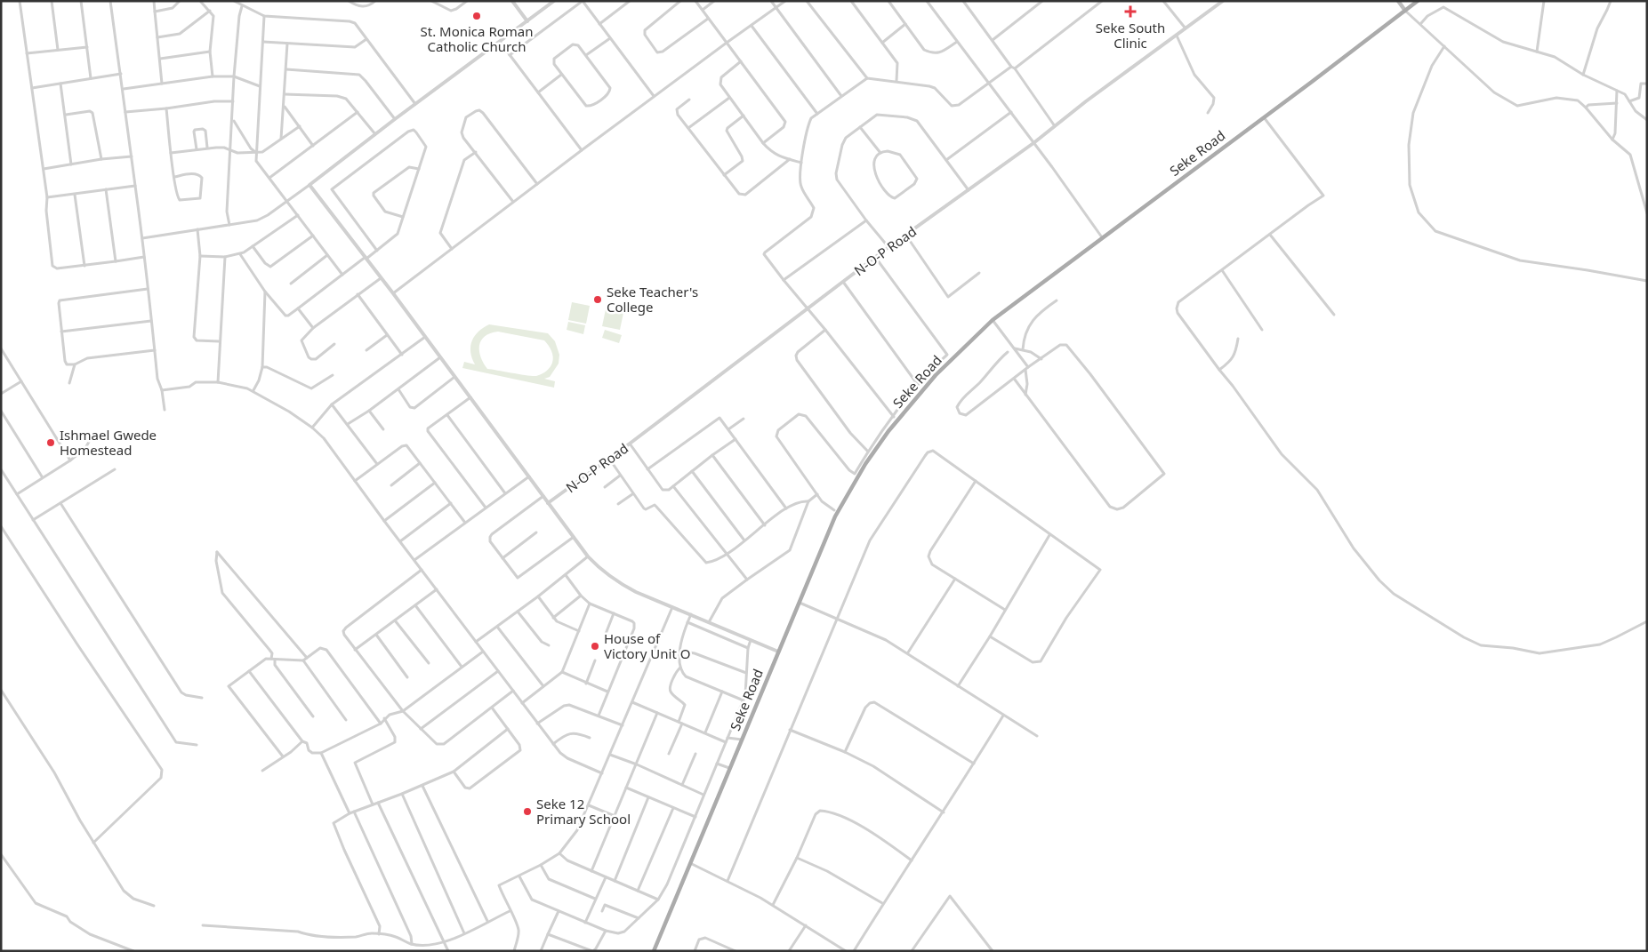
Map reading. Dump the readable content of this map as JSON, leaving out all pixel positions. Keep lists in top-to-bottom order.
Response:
{
  "streets": {
    "main road": ["Seke Road"],
    "street": ["N-O-P Road"]
  },
  "places": {
    "health": ["Seke South Clinic"],
    "other": [
      "St. Monica Roman Catholic Church",
      "Seke Teacher's College",
      "Ishmael Gwede Homestead",
      "House of Victory Unit O",
      "Seke 12 Primary School"
    ]
  }
}
